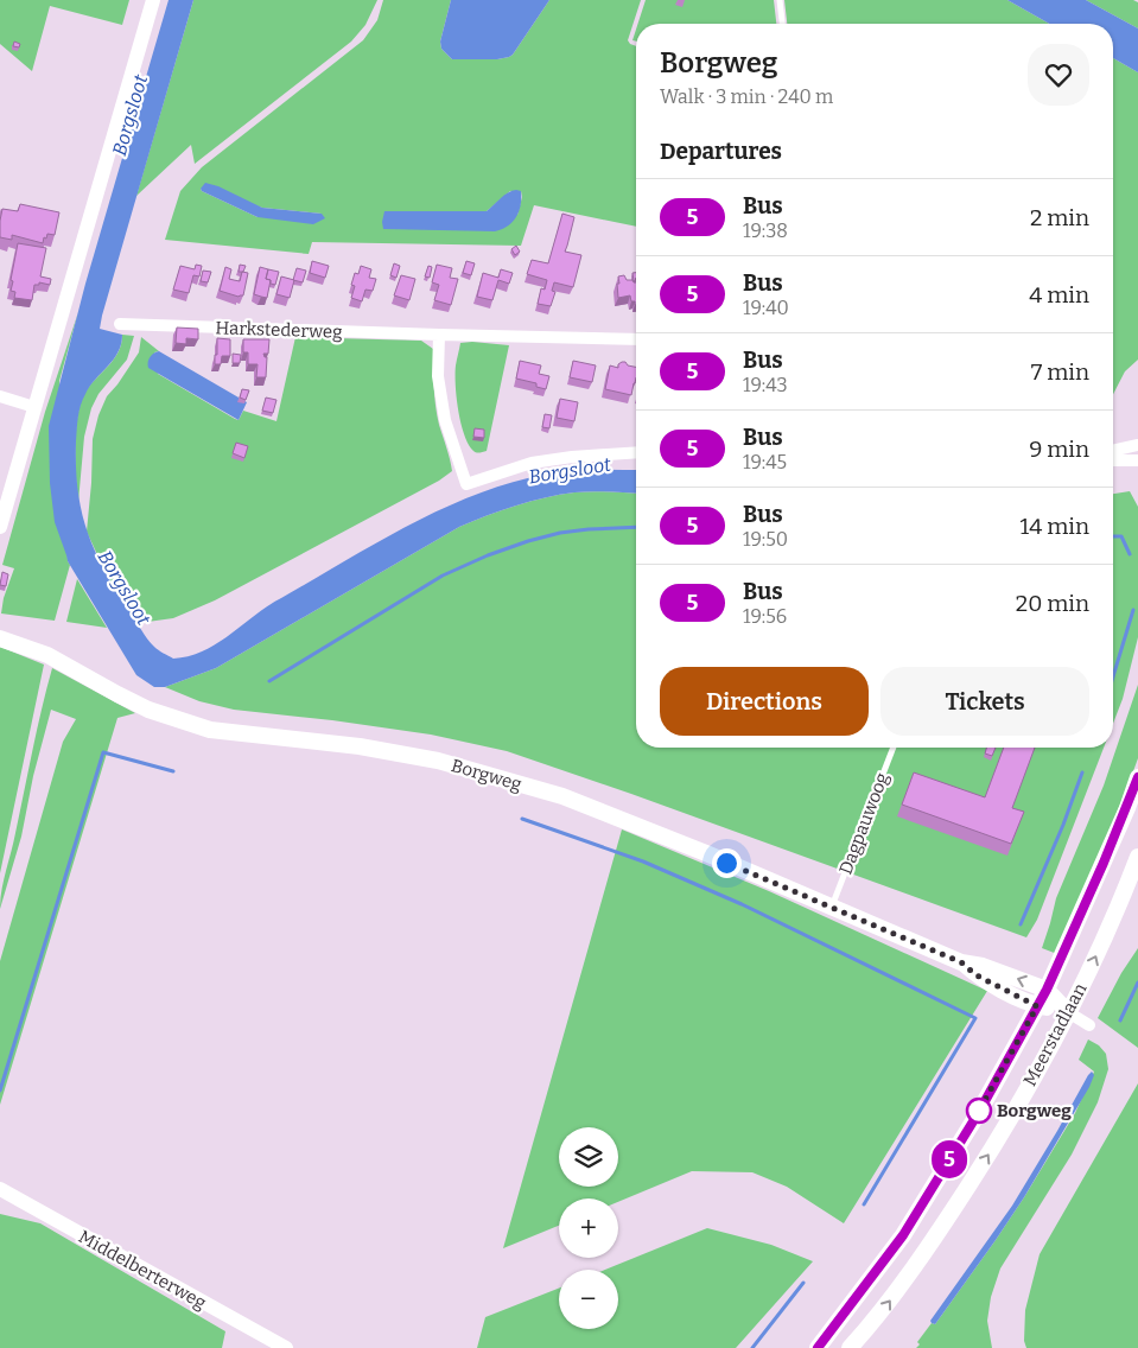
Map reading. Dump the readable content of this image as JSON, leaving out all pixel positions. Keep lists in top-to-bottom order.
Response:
{
  "streets": {
    "main road": ["Borgweg", "Meerstadlaan"],
    "street": ["Harkstederweg", "Middelberterweg"],
    "lane": ["Dagpauwoog"]
  },
  "crossings": [
    ["Borgweg", "Dagpauwoog"],
    ["Borgweg", "Meerstadlaan"]
  ],
  "water": ["Borgsloot"],
  "places": ["Borgweg"],
  "lines": ["bus line 5"],
  "page": {
    "on_map": "5",
    "heading": [
      ["Borgweg", "Walk · 3 min · 240 m"],
      "Departures"
    ],
    "list": [
      {
        "mark": "5",
        "name": "Bus",
        "note": "19:38",
        "value": "2 min"
      },
      {
        "mark": "5",
        "name": "Bus",
        "note": "19:40",
        "value": "4 min"
      },
      {
        "mark": "5",
        "name": "Bus",
        "note": "19:43",
        "value": "7 min"
      },
      {
        "mark": "5",
        "name": "Bus",
        "note": "19:45",
        "value": "9 min"
      },
      {
        "mark": "5",
        "name": "Bus",
        "note": "19:50",
        "value": "14 min"
      },
      {
        "mark": "5",
        "name": "Bus",
        "note": "19:56",
        "value": "20 min"
      }
    ],
    "buttons": ["Directions", "Tickets"],
    "map_buttons": ["+", "−"]
  }
}
